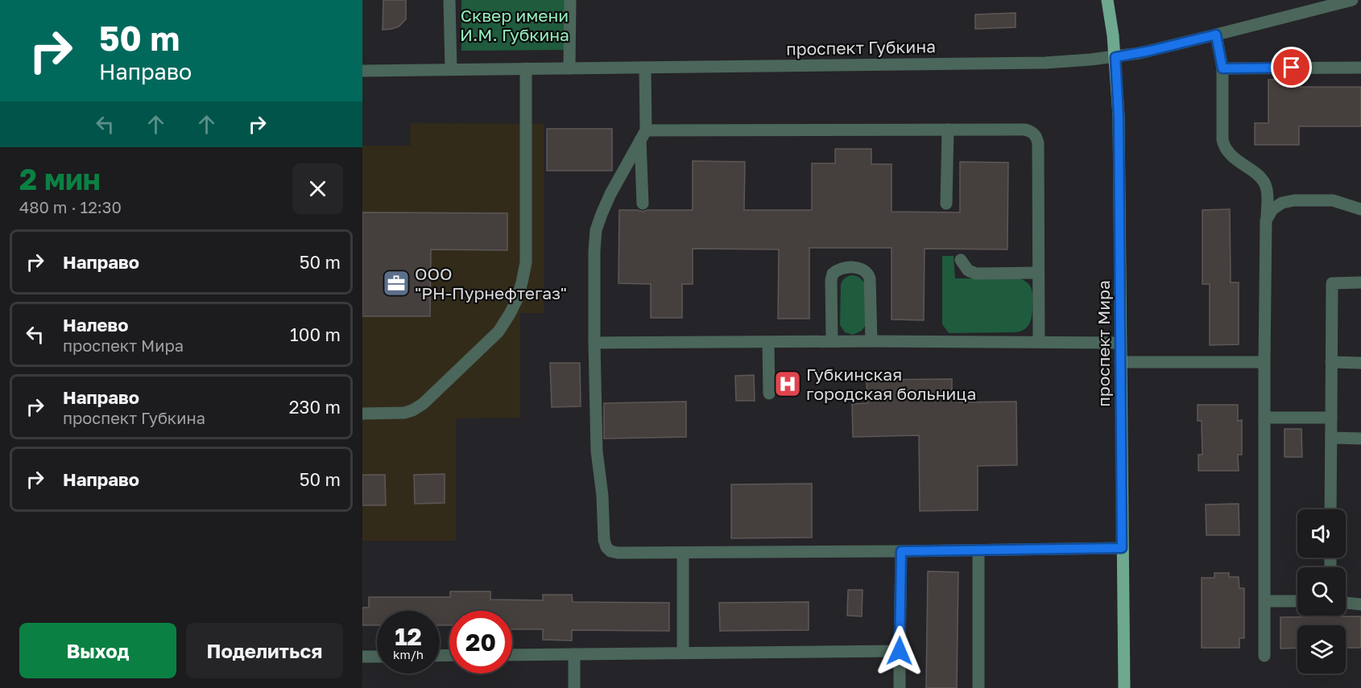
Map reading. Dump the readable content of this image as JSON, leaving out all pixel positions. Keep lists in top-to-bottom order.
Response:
{
  "streets": {
    "main road": ["проспект Мира"],
    "street": ["проспект Губкина"]
  },
  "crossings": [
    ["проспект Губкина", "проспект Мира"]
  ],
  "parks": ["Сквер имени И.М. Губкина"],
  "places": {
    "office": ["ООО \"РН-Пурнефтегаз\""],
    "hospital": ["Губкинская городская больница"]
  },
  "page": {
    "turn": ["50 m", "Направо"],
    "heading": ["2 мин", "480 m · 12:30"],
    "list": [
      {
        "name": "Направо",
        "value": "50 m"
      },
      {
        "name": "Налево",
        "note": "проспект Мира",
        "value": "100 m"
      },
      {
        "name": "Направо",
        "note": "проспект Губкина",
        "value": "230 m"
      },
      {
        "name": "Направо",
        "value": "50 m"
      }
    ],
    "speed": "12 km/h",
    "limit": "20",
    "buttons": ["Выход", "Поделиться"]
  }
}
